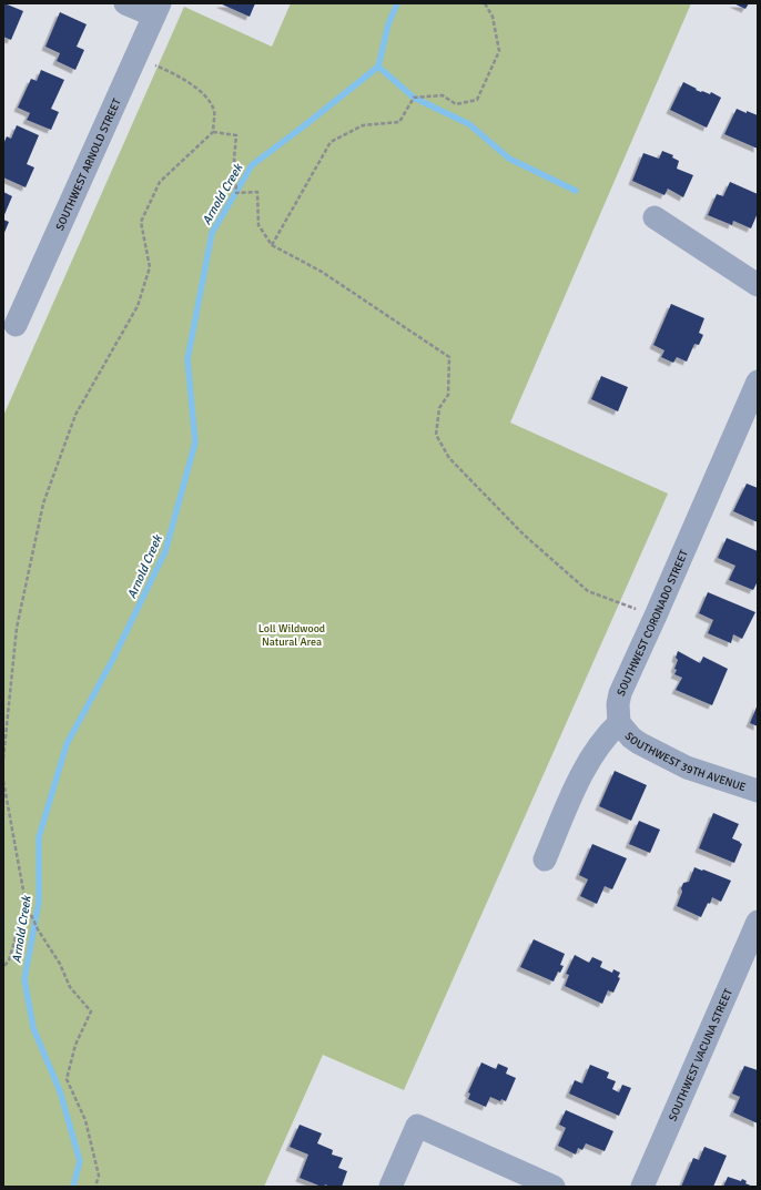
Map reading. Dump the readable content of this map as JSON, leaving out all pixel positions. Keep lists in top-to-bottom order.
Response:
{
  "streets": {
    "street": [
      "SOUTHWEST ARNOLD STREET",
      "SOUTHWEST CORONADO STREET",
      "SOUTHWEST 39TH AVENUE",
      "SOUTHWEST VACUNA STREET"
    ]
  },
  "crossings": [
    ["SOUTHWEST CORONADO STREET", "SOUTHWEST 39TH AVENUE"]
  ],
  "water": ["Arnold Creek"],
  "parks": ["Loll Wildwood Natural Area"]
}
